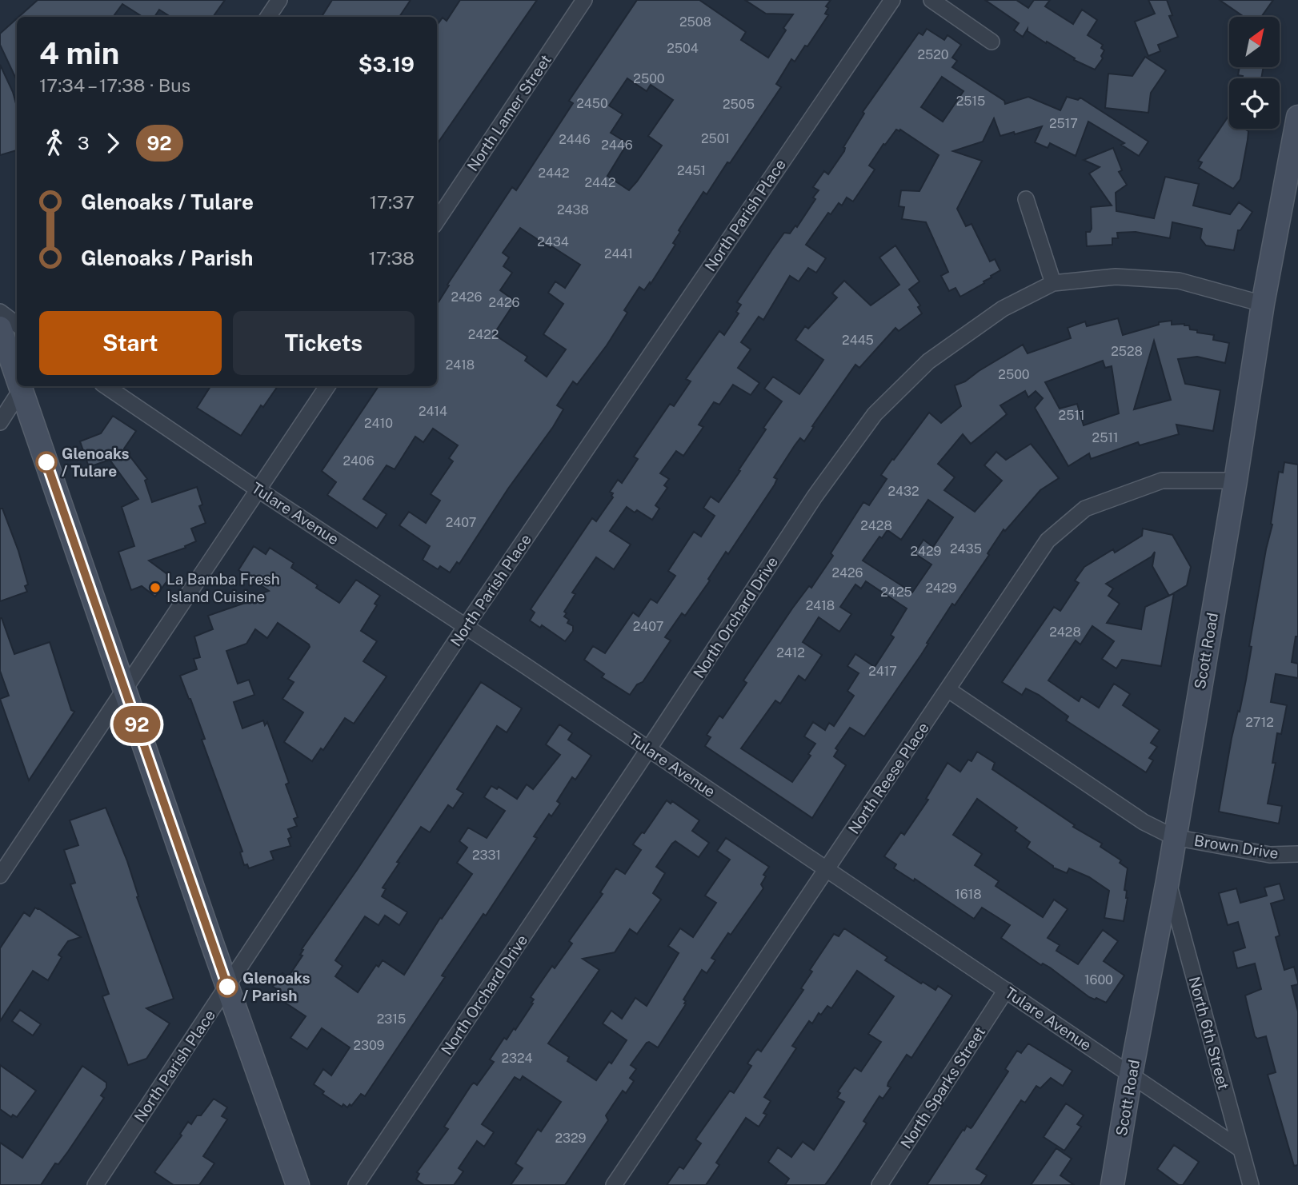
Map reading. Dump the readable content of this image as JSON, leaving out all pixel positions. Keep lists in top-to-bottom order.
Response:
{
  "streets": {
    "street": [
      "North Lamer Street",
      "North Parish Place",
      "Tulare Avenue",
      "North Orchard Drive",
      "Scott Road",
      "North Reese Place",
      "Brown Drive",
      "North 6th Street",
      "North Sparks Street"
    ]
  },
  "crossings": [
    ["North Parish Place", "Tulare Avenue"],
    ["Tulare Avenue", "North Orchard Drive"],
    ["Tulare Avenue", "Scott Road"],
    ["Tulare Avenue", "North Reese Place"],
    ["Tulare Avenue", "North 6th Street"],
    ["Tulare Avenue", "North Sparks Street"],
    ["North Orchard Drive", "Scott Road"],
    ["Scott Road", "North Reese Place"],
    ["Scott Road", "Brown Drive"],
    ["Scott Road", "North 6th Street"]
  ],
  "places": ["Glenoaks / Tulare", "La Bamba Fresh Island Cuisine", "Glenoaks / Parish"],
  "lines": ["bus line 92"],
  "house_numbers": [
    "2508",
    "2504",
    "2520",
    "2500",
    "2515",
    "2450",
    "2505",
    "2517",
    "2501",
    "2446",
    "2446",
    "2451",
    "2442",
    "2442",
    "2438",
    "2434",
    "2441",
    "2426",
    "2426",
    "2422",
    "2445",
    "2528",
    "2418",
    "2500",
    "2414",
    "2511",
    "2410",
    "2511",
    "2406",
    "2432",
    "2407",
    "2428",
    "2435",
    "2429",
    "2426",
    "2429",
    "2425",
    "2418",
    "2407",
    "2428",
    "2412",
    "2417",
    "2712",
    "2331",
    "1618",
    "1600",
    "2315",
    "2309",
    "2324",
    "2329"
  ],
  "north": "top right",
  "page": {
    "on_map": "92",
    "heading": ["4 min", "17:34 – 17:38 · Bus", "$3.19"],
    "legs": ["3", "92"],
    "list": [
      {
        "name": "Glenoaks / Tulare",
        "value": "17:37"
      },
      {
        "name": "Glenoaks / Parish",
        "value": "17:38"
      }
    ],
    "buttons": ["Start", "Tickets"]
  }
}
